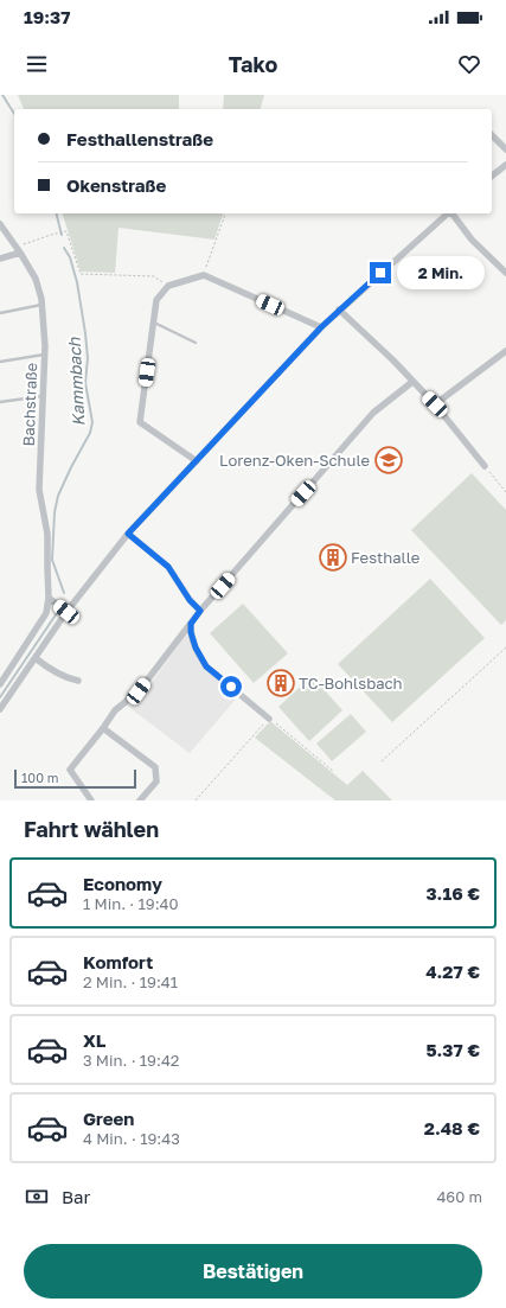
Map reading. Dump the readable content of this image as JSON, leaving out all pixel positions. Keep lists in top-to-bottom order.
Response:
{
  "streets": {
    "street": ["Bachstraße"]
  },
  "water": ["Kammbach"],
  "places": {
    "school or university": ["Lorenz-Oken-Schule"],
    "building": ["Festhalle", "TC-Bohlsbach"]
  },
  "scale_bar": "100 m",
  "page": {
    "status": "19:37",
    "header": "Tako",
    "banner": ["Festhallenstraße", "Okenstraße"],
    "bubble": "2 Min.",
    "scale": "100 m",
    "heading": "Fahrt wählen",
    "list": [
      {
        "name": "Economy",
        "note": "1 Min. · 19:40",
        "value": "3.16 €"
      },
      {
        "name": "Komfort",
        "note": "2 Min. · 19:41",
        "value": "4.27 €"
      },
      {
        "name": "XL",
        "note": "3 Min. · 19:42",
        "value": "5.37 €"
      },
      {
        "name": "Green",
        "note": "4 Min. · 19:43",
        "value": "2.48 €"
      }
    ],
    "pay": ["Bar", "460 m"],
    "buttons": "Bestätigen"
  }
}
